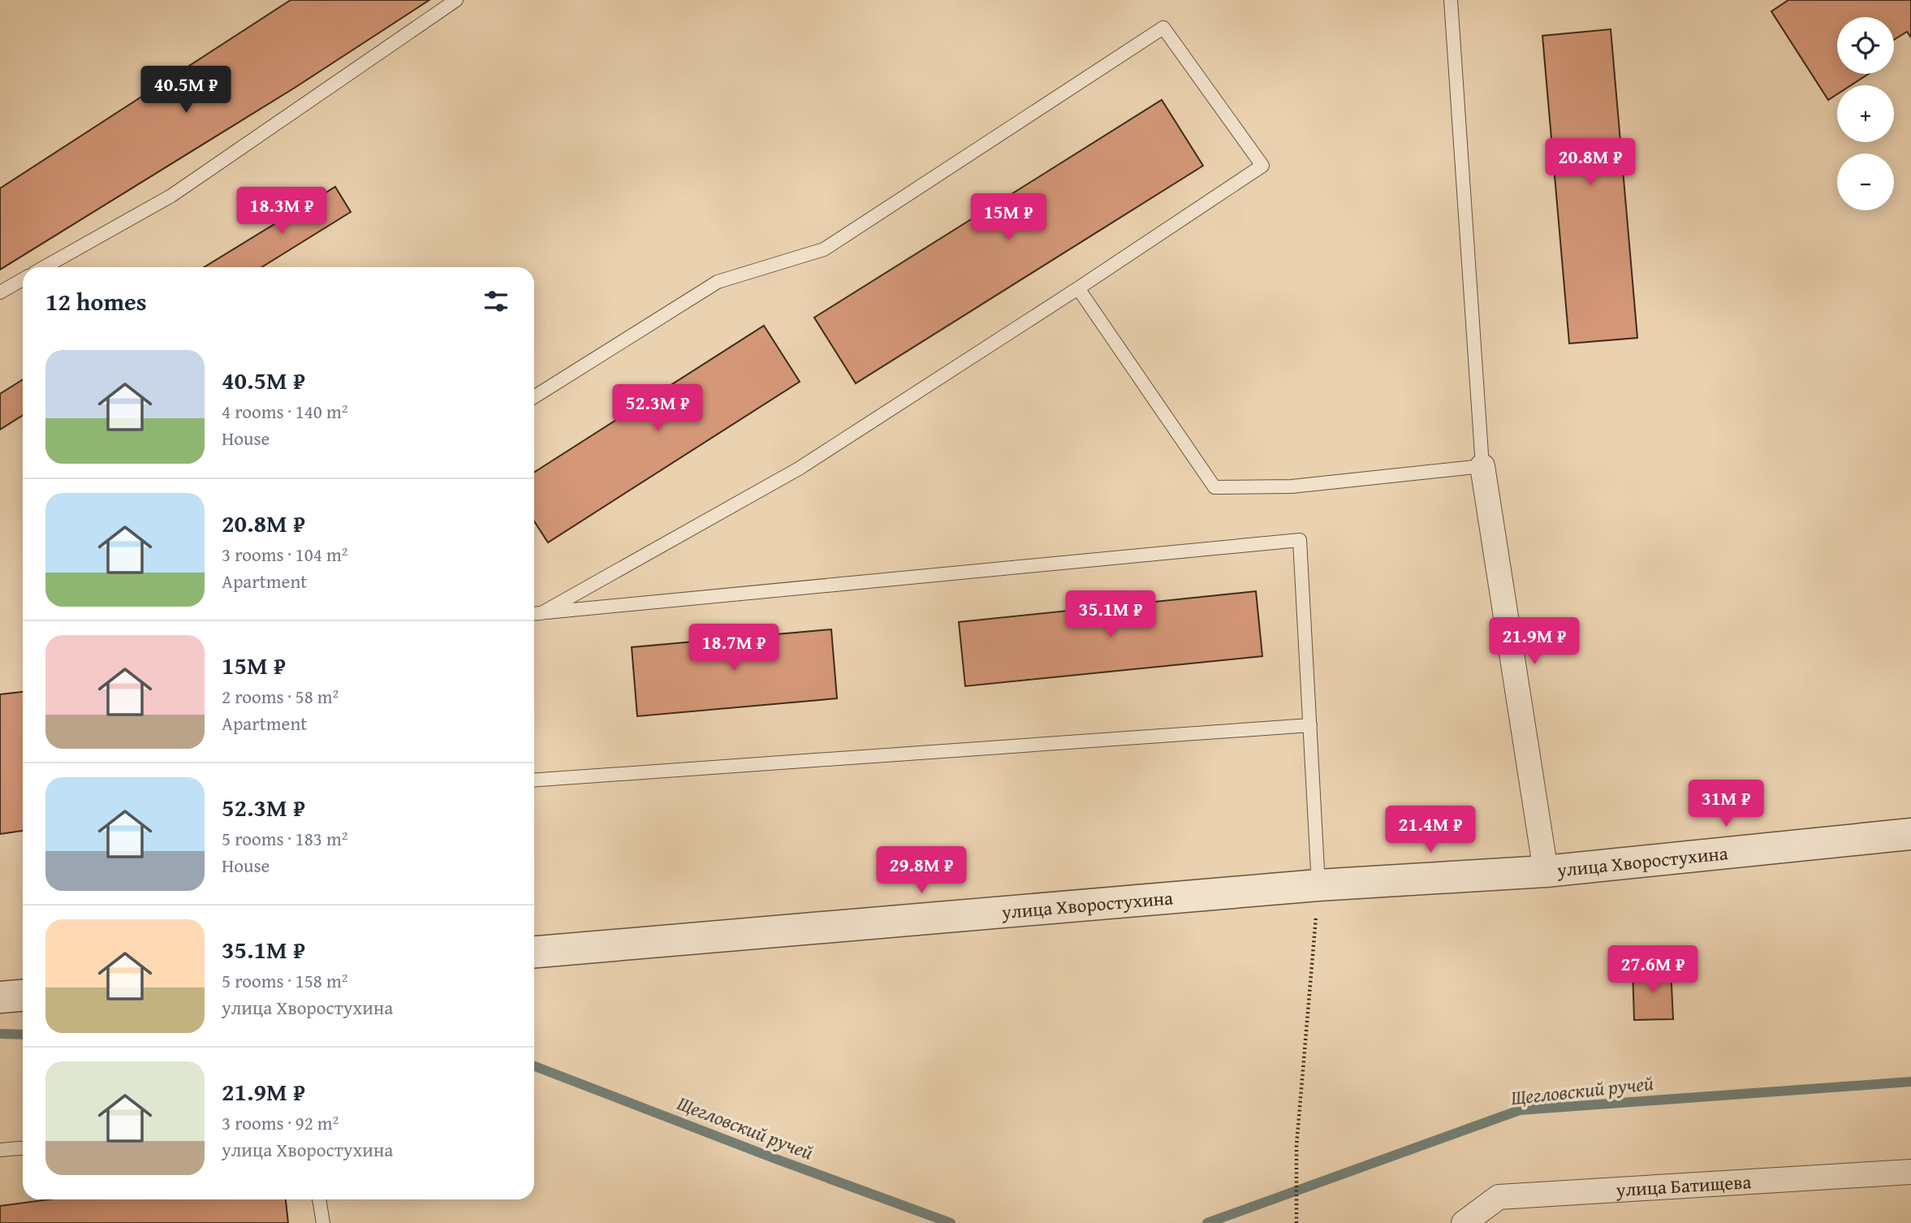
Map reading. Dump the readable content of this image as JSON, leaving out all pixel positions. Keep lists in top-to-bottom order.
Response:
{
  "streets": {
    "street": ["улица Хворостухина", "улица Батищева"]
  },
  "water": ["Щегловский ручей"],
  "page": {
    "map_buttons": ["+", "−"],
    "price": [
      "40.5M ₽",
      "20.8M ₽",
      "18.3M ₽",
      "15M ₽",
      "52.3M ₽",
      "35.1M ₽",
      "21.9M ₽",
      "18.7M ₽",
      "31M ₽",
      "21.4M ₽",
      "29.8M ₽",
      "27.6M ₽"
    ],
    "heading": "12 homes",
    "list": [
      {
        "name": "40.5M ₽",
        "note": "4 rooms · 140 m² · House"
      },
      {
        "name": "20.8M ₽",
        "note": "3 rooms · 104 m² · Apartment"
      },
      {
        "name": "15M ₽",
        "note": "2 rooms · 58 m² · Apartment"
      },
      {
        "name": "52.3M ₽",
        "note": "5 rooms · 183 m² · House"
      },
      {
        "name": "35.1M ₽",
        "note": "5 rooms · 158 m² · улица Хворостухина"
      },
      {
        "name": "21.9M ₽",
        "note": "3 rooms · 92 m² · улица Хворостухина"
      }
    ]
  }
}
